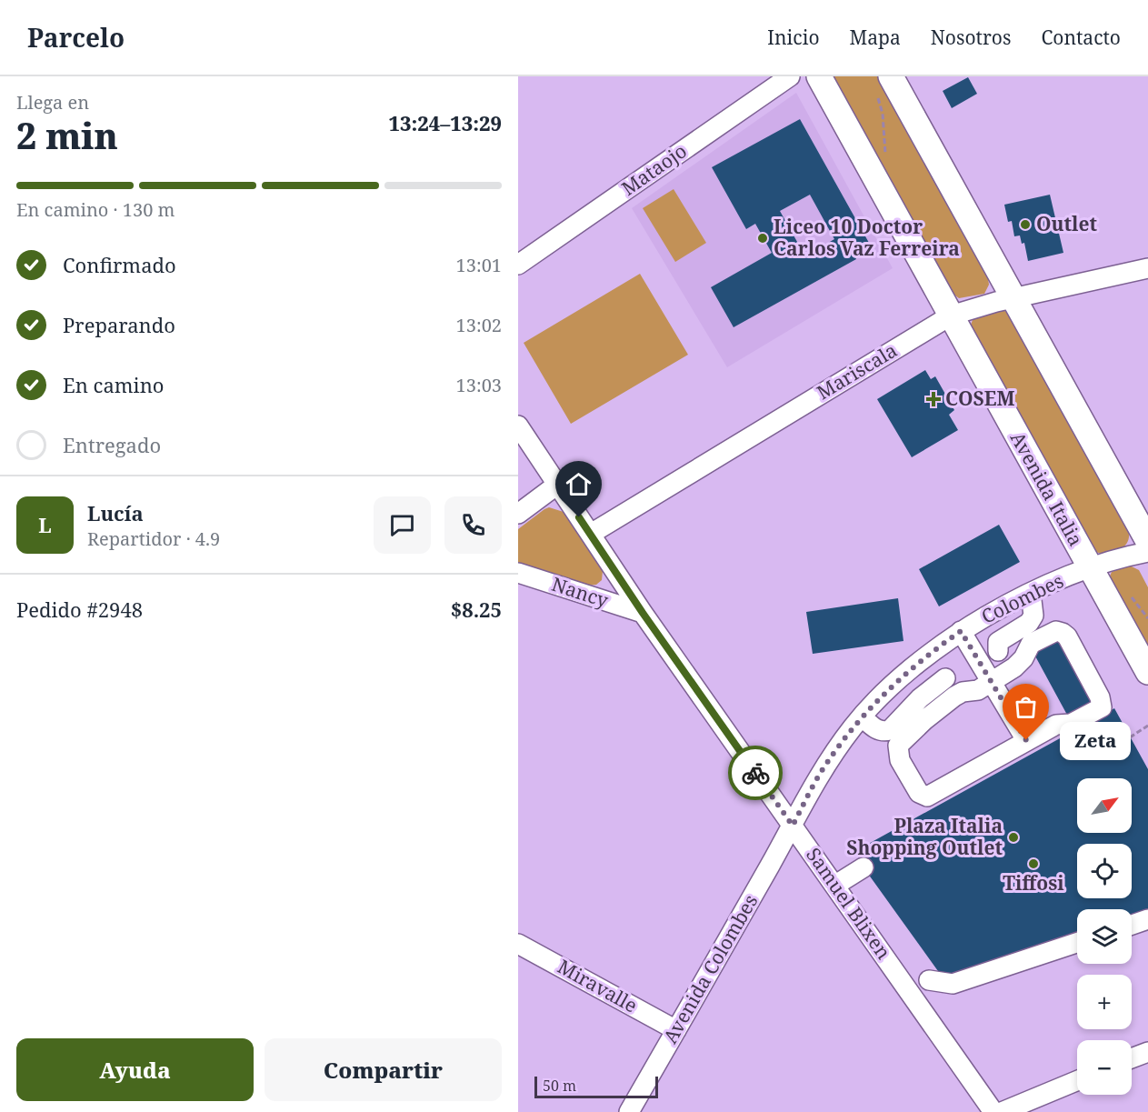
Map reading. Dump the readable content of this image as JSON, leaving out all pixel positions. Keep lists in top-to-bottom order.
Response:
{
  "streets": {
    "main road": ["Avenida Italia"],
    "street": [
      "Mataojo",
      "Mariscala",
      "Nancy",
      "Colombes",
      "Samuel Blixen",
      "Avenida Colombes",
      "Miravalle"
    ]
  },
  "crossings": [
    ["Mariscala", "Avenida Italia"],
    ["Mariscala", "Samuel Blixen"],
    ["Avenida Italia", "Colombes"],
    ["Nancy", "Samuel Blixen"],
    ["Colombes", "Samuel Blixen"],
    ["Colombes", "Avenida Colombes"],
    ["Samuel Blixen", "Avenida Colombes"],
    ["Avenida Colombes", "Miravalle"]
  ],
  "places": {
    "other": [
      "Outlet",
      "Liceo 10 Doctor Carlos Vaz Ferreira",
      "Zeta",
      "Plaza Italia Shopping Outlet",
      "Tiffosi"
    ],
    "health": ["COSEM"]
  },
  "scale_bar": "50 m",
  "north": "top right",
  "page": {
    "header": "Parcelo",
    "nav": [
      "Inicio",
      "Mapa",
      "Nosotros",
      "Contacto"
    ],
    "heading": ["2 min", "Llega en", "13:24–13:29"],
    "panel": [
      "Lucía",
      "Repartidor · 4.9",
      "Pedido #2948",
      "$8.25"
    ],
    "bar": "En camino · 130 m",
    "list": [
      ["Confirmado", "13:01"],
      ["Preparando", "13:02"],
      ["En camino", "13:03"],
      "Entregado"
    ],
    "round": "L",
    "bubble": "Zeta",
    "map_buttons": ["+", "−"],
    "buttons": ["Ayuda", "Compartir"],
    "scale": "50 m"
  }
}
